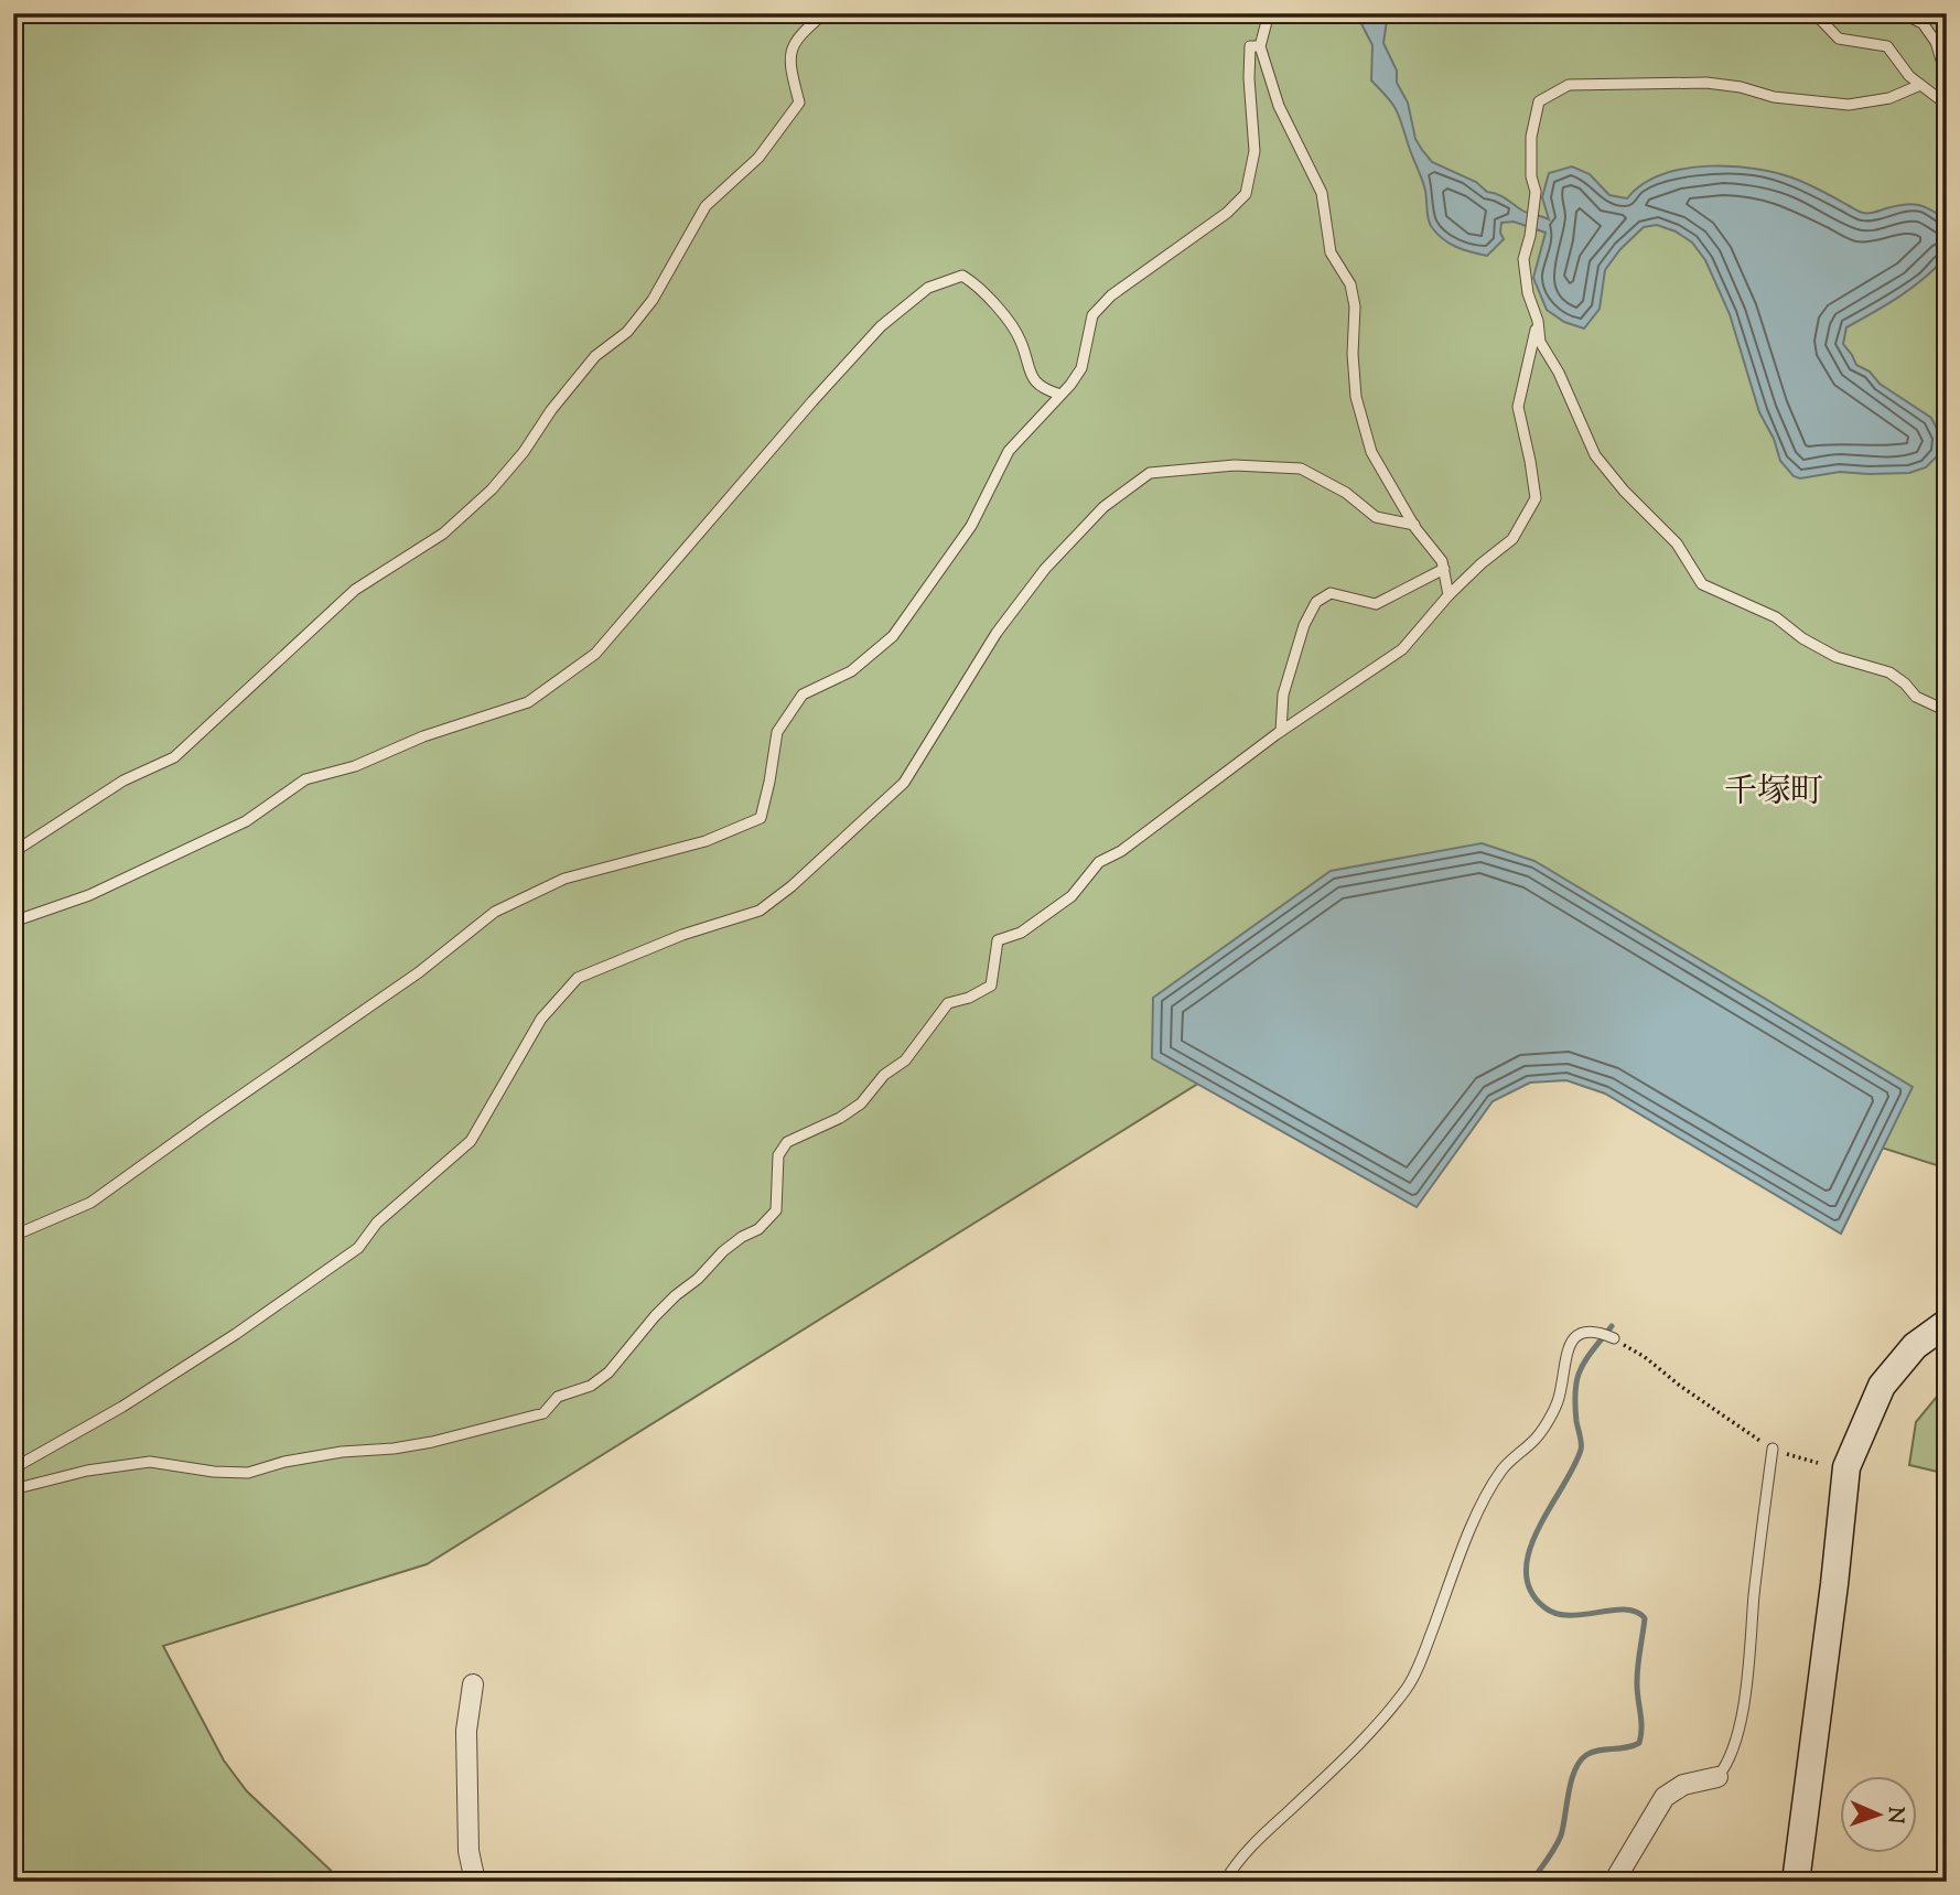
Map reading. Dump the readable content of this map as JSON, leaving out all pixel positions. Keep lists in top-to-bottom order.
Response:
{
  "districts": ["千塚町"],
  "north": "right"
}
